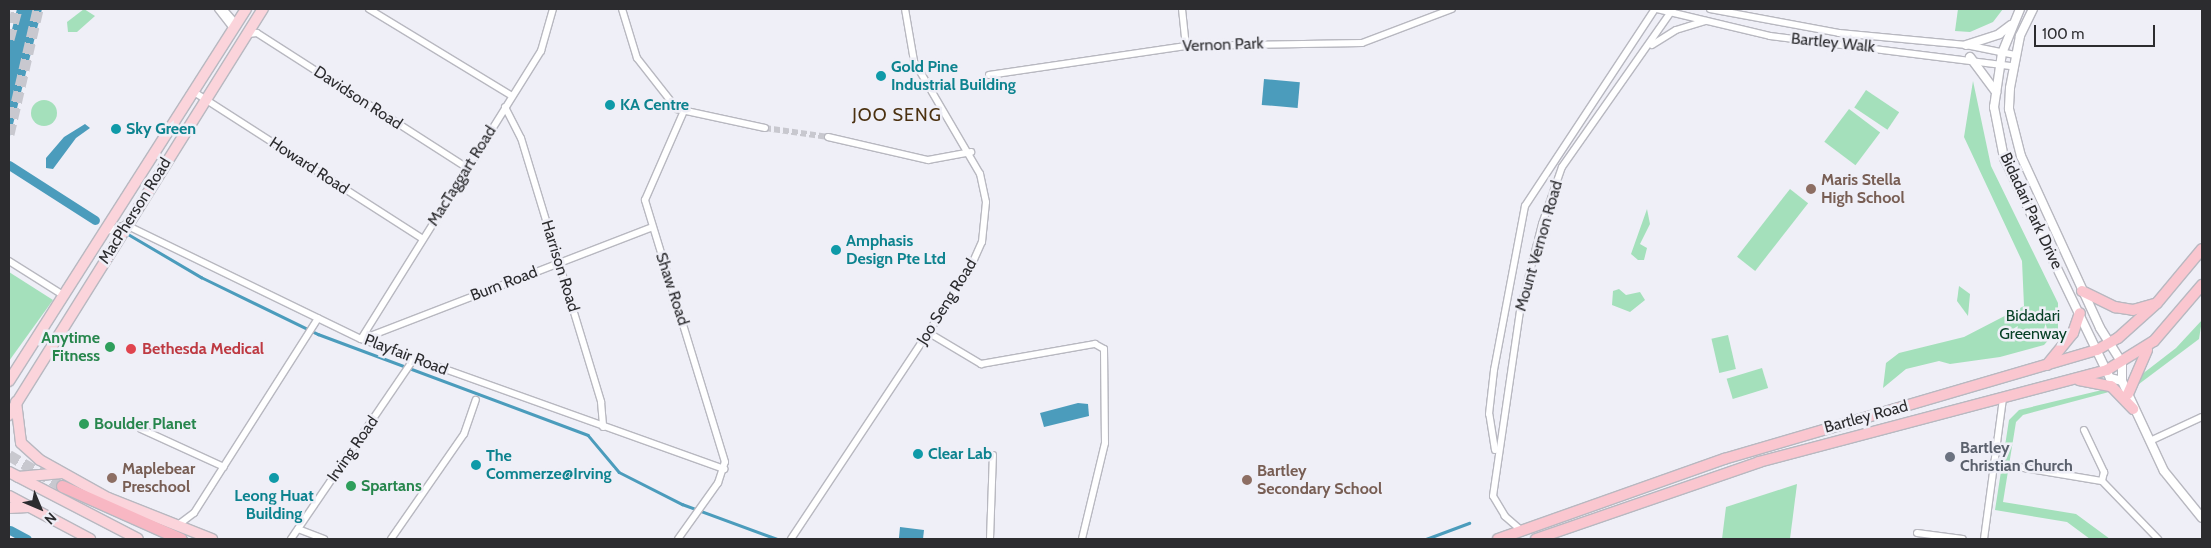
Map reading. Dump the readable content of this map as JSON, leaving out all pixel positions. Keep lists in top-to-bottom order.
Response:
{
  "streets": {
    "highway": ["Bartley Road"],
    "main road": ["MacPherson Road"],
    "street": [
      "Bartley Walk",
      "Vernon Park",
      "Davidson Road",
      "Howard Road",
      "MacTaggart Road",
      "Bidadari Park Drive",
      "Mount Vernon Road",
      "Harrison Road",
      "Burn Road",
      "Shaw Road",
      "Joo Seng Road",
      "Playfair Road",
      "Irving Road"
    ]
  },
  "crossings": [
    ["Bartley Walk", "Bidadari Park Drive"],
    ["Bartley Walk", "Mount Vernon Road"],
    ["Davidson Road", "MacTaggart Road"],
    ["Davidson Road", "MacPherson Road"],
    ["Howard Road", "MacTaggart Road"],
    ["Howard Road", "MacPherson Road"],
    ["MacTaggart Road", "Harrison Road"],
    ["MacTaggart Road", "Burn Road"],
    ["MacTaggart Road", "Playfair Road"],
    ["MacPherson Road", "Playfair Road"],
    ["Bidadari Park Drive", "Bartley Road"],
    ["Mount Vernon Road", "Bartley Road"],
    ["Harrison Road", "Burn Road"],
    ["Harrison Road", "Playfair Road"],
    ["Burn Road", "Shaw Road"],
    ["Burn Road", "Playfair Road"],
    ["Shaw Road", "Playfair Road"],
    ["Playfair Road", "Irving Road"]
  ],
  "districts": ["JOO SENG"],
  "parks": ["Bidadari Greenway"],
  "places": [
    "Gold Pine Industrial Building",
    "KA Centre",
    "Sky Green",
    "Maris Stella High School",
    "Amphasis Design Pte Ltd",
    "Anytime Fitness",
    "Bethesda Medical",
    "Boulder Planet",
    "Clear Lab",
    "Bartley Christian Church",
    "The Commerze@Irving",
    "Maplebear Preschool",
    "Leong Huat Building",
    "Bartley Secondary School",
    "Spartans"
  ],
  "scale_bar": "100 m",
  "north": "bottom right"
}
